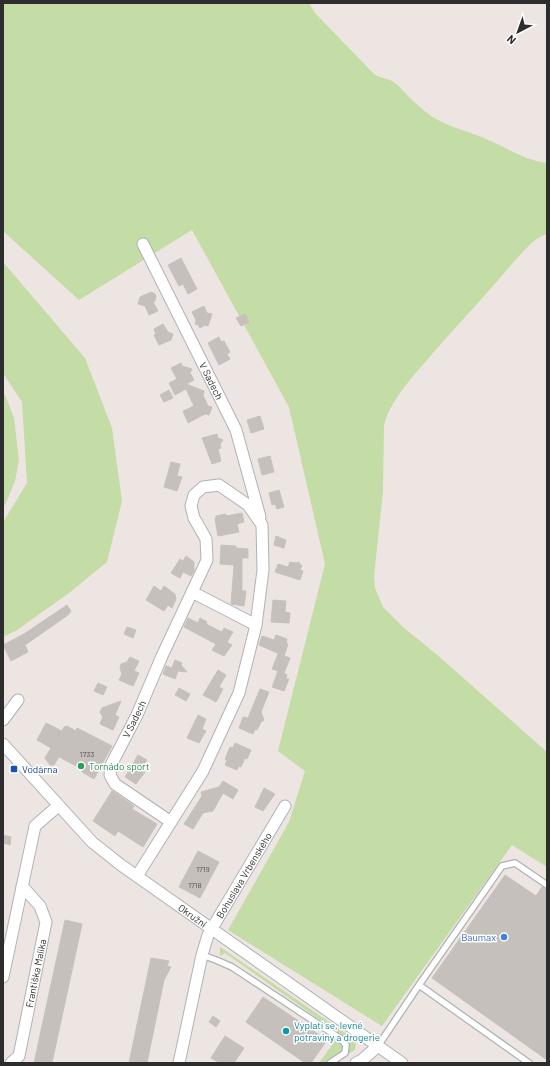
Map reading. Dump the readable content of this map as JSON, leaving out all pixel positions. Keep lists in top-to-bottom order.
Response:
{
  "streets": {
    "street": [
      "V Sadech",
      "Bohuslava Vrbenského",
      "Okružní",
      "Františka Malíka"
    ]
  },
  "crossings": [
    ["V Sadech", "Okružní"],
    ["Bohuslava Vrbenského", "Okružní"]
  ],
  "places": {
    "other": ["Tornádo sport", "Baumax", "Vyplatí se, levné potraviny a drogerie"],
    "transit": ["Vodárna"]
  },
  "house_numbers": ["1733", "1719", "1718"],
  "north": "bottom left"
}
